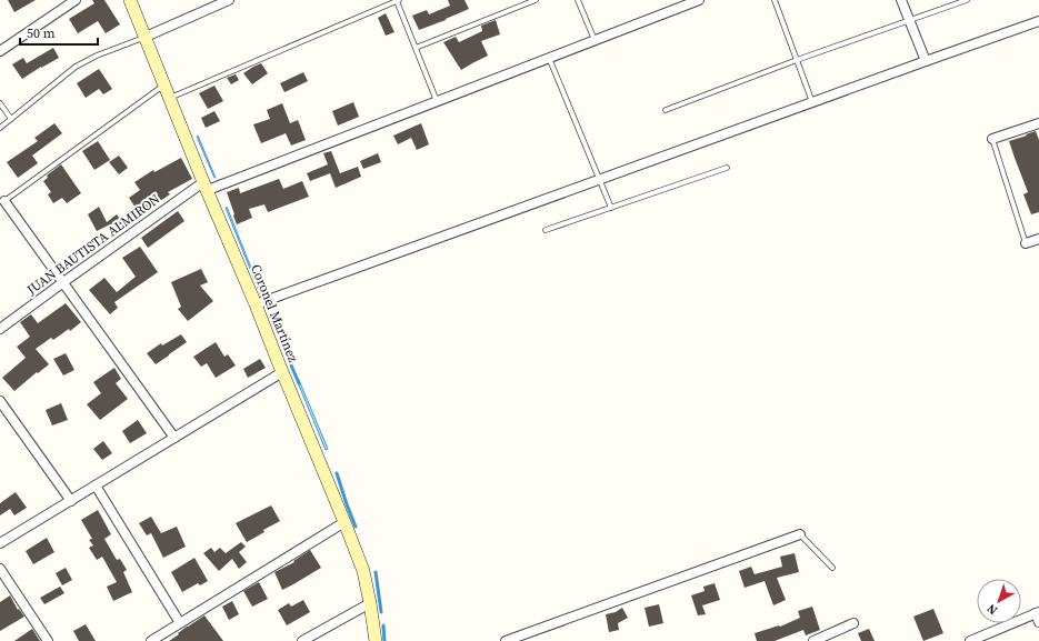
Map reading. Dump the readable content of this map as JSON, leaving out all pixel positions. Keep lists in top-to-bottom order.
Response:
{
  "streets": {
    "main road": ["Coronel Martínez"],
    "street": ["JUAN BAUTISTA ALMIRON"]
  },
  "crossings": [
    ["JUAN BAUTISTA ALMIRON", "Coronel Martínez"]
  ],
  "scale_bar": "50 m",
  "north": "bottom left"
}
